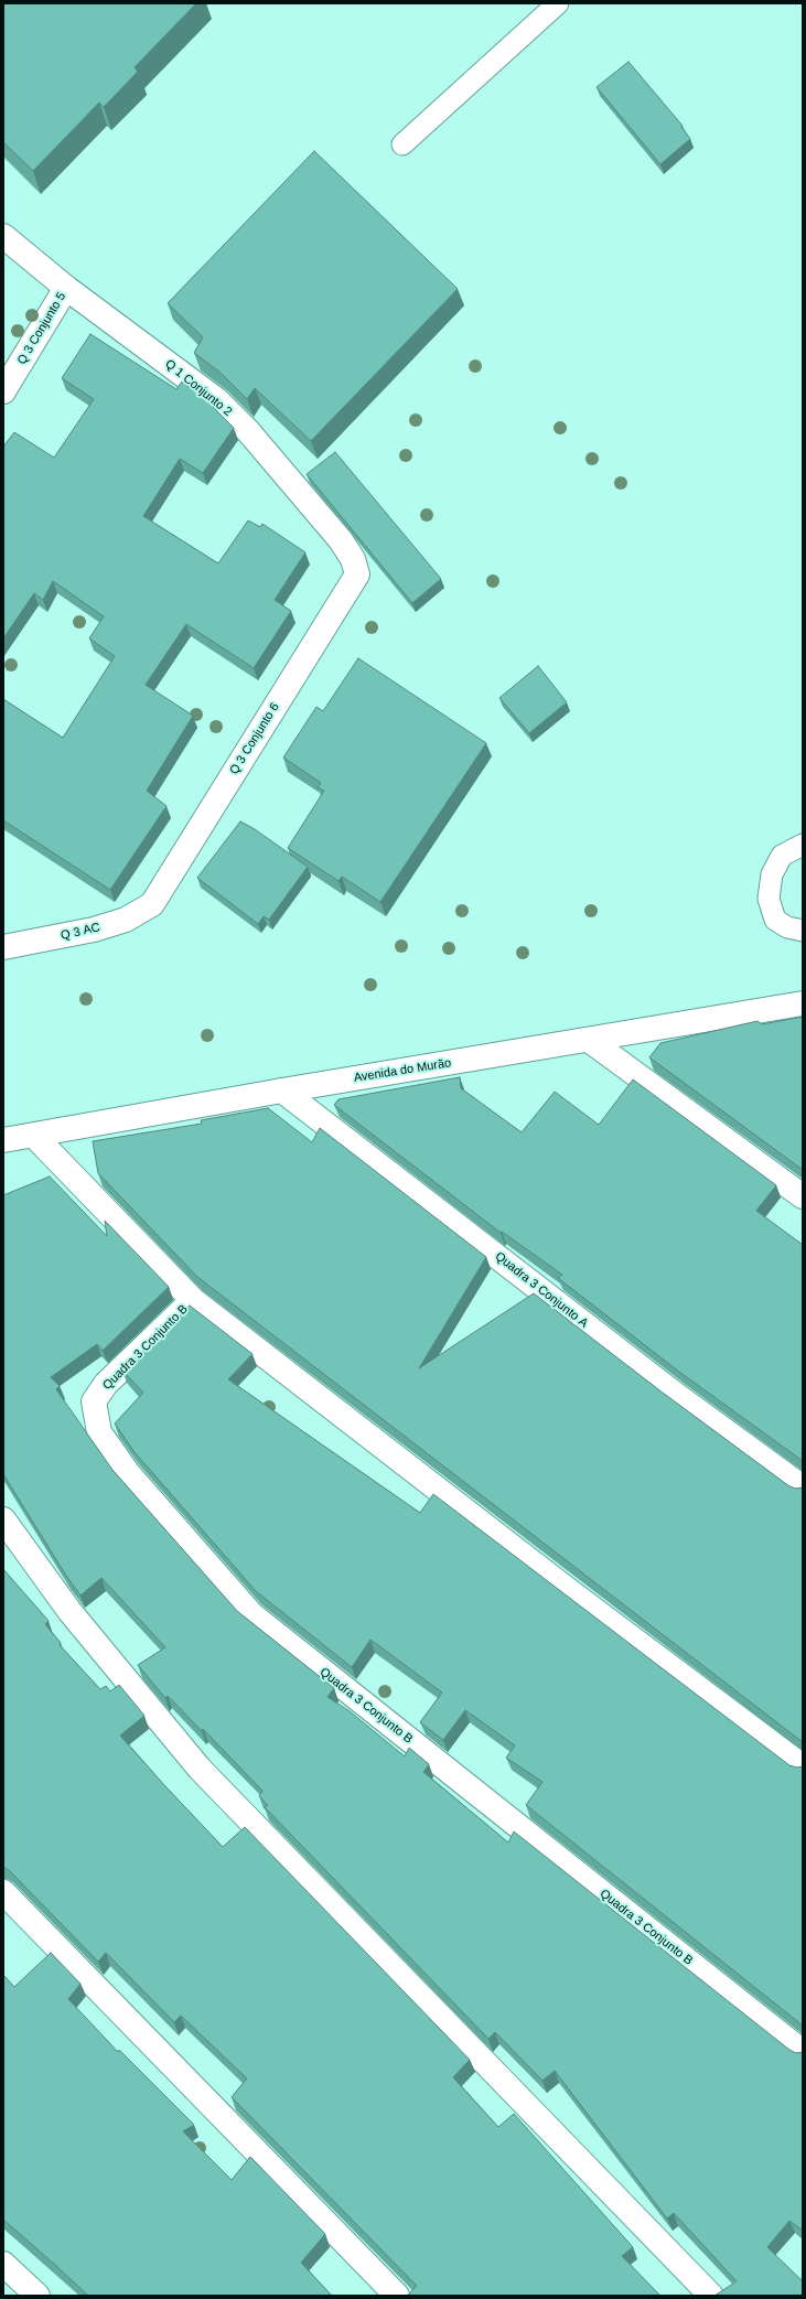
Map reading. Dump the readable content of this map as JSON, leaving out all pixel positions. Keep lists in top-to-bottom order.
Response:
{
  "streets": {
    "street": [
      "Q 3 Conjunto 5",
      "Q 1 Conjunto 2",
      "Q 3 Conjunto 6",
      "Q 3 AC",
      "Avenida do Murão",
      "Quadra 3 Conjunto A",
      "Quadra 3 Conjunto B"
    ]
  },
  "crossings": [
    ["Q 3 Conjunto 5", "Q 1 Conjunto 2"],
    ["Q 1 Conjunto 2", "Q 3 Conjunto 6"],
    ["Q 3 Conjunto 6", "Q 3 AC"],
    ["Avenida do Murão", "Quadra 3 Conjunto A"]
  ]
}
